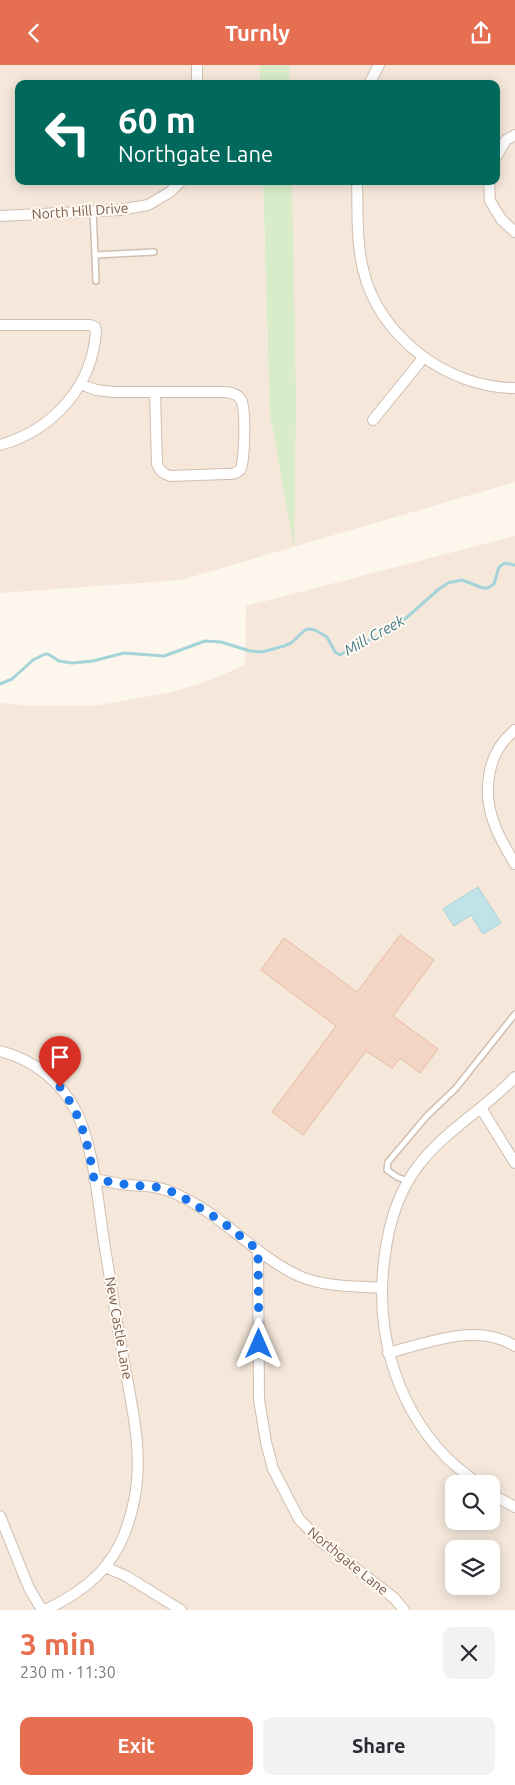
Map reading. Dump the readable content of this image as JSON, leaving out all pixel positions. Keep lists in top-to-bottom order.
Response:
{
  "streets": {
    "street": ["North Hill Drive", "New Castle Lane", "Northgate Lane"]
  },
  "water": ["Mill Creek"],
  "page": {
    "header": "Turnly",
    "turn": ["60 m", "Northgate Lane"],
    "heading": ["3 min", "230 m · 11:30"],
    "buttons": ["Exit", "Share"]
  }
}
